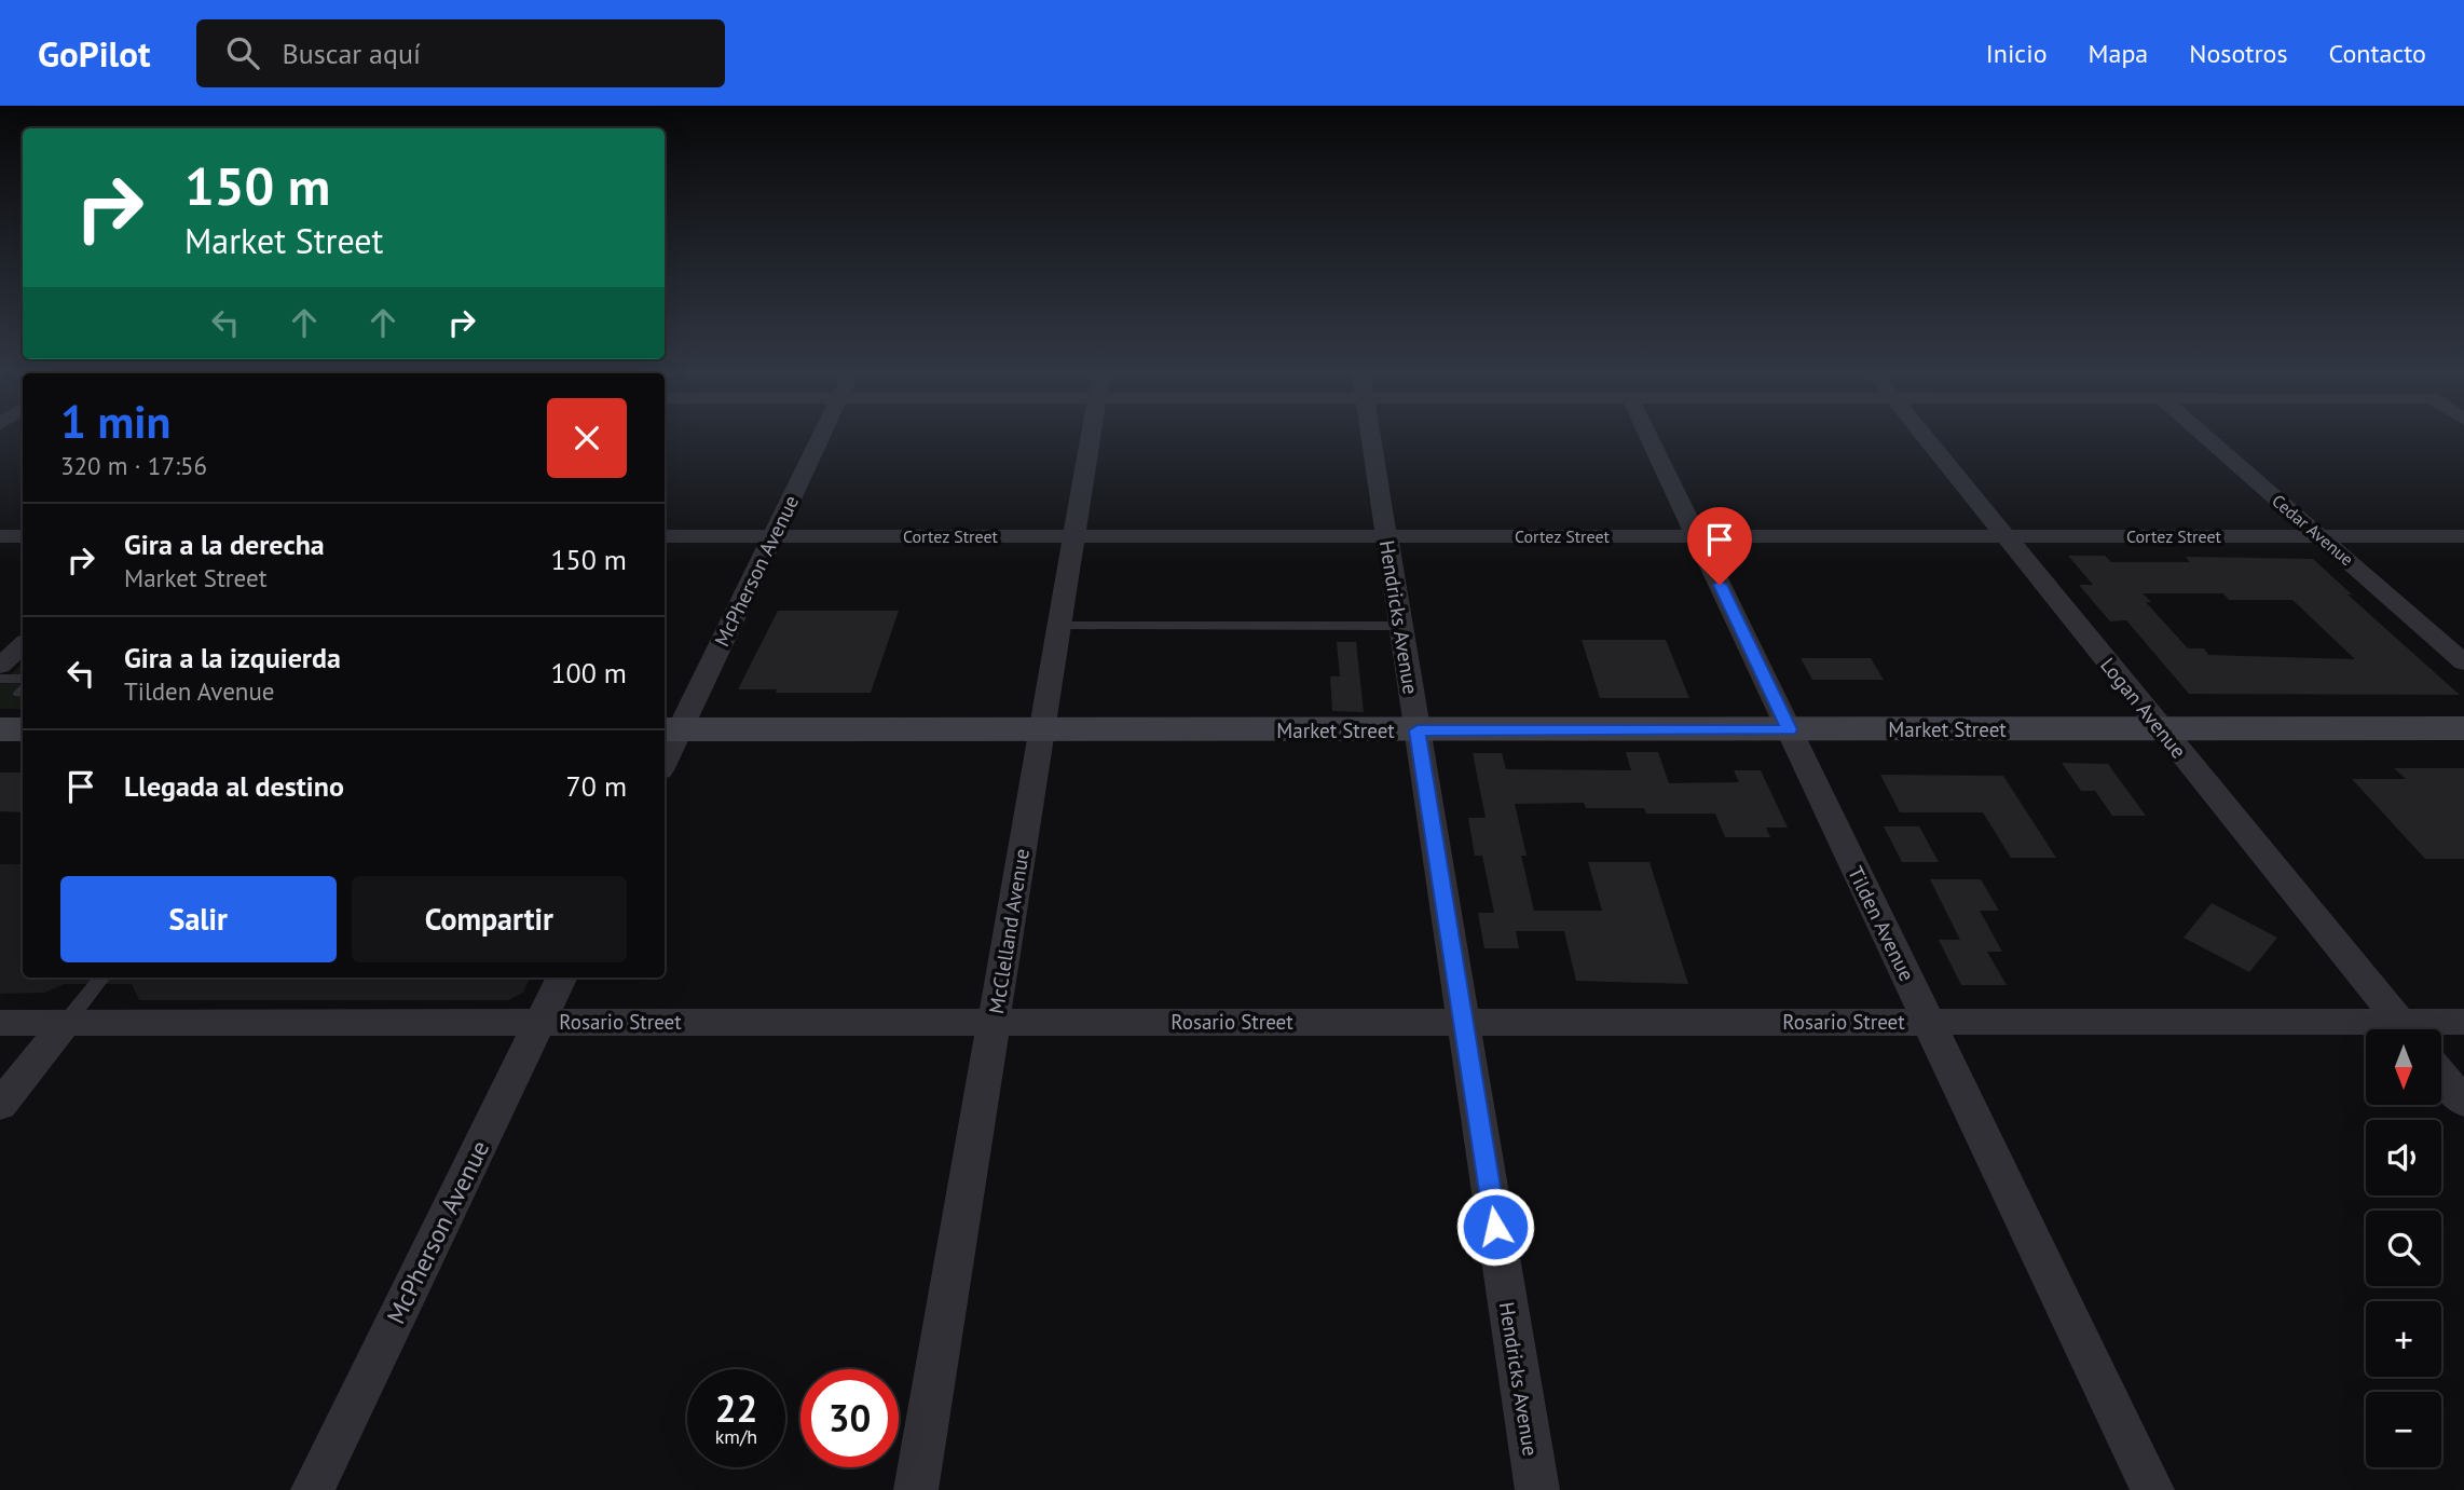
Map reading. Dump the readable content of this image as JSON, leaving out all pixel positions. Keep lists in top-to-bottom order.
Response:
{
  "streets": {
    "street": [
      "Cedar Avenue",
      "Cortez Street",
      "McPherson Avenue",
      "Hendricks Avenue",
      "Logan Avenue",
      "Market Street",
      "Tilden Avenue",
      "McClelland Avenue",
      "Rosario Street"
    ]
  },
  "crossings": [
    ["Cedar Avenue", "Cortez Street"],
    ["Cortez Street", "McPherson Avenue"],
    ["Cortez Street", "Hendricks Avenue"],
    ["Cortez Street", "Logan Avenue"],
    ["Cortez Street", "Tilden Avenue"],
    ["Cortez Street", "McClelland Avenue"],
    ["McPherson Avenue", "Market Street"],
    ["McPherson Avenue", "Rosario Street"],
    ["Hendricks Avenue", "Market Street"],
    ["Hendricks Avenue", "Rosario Street"],
    ["Logan Avenue", "Market Street"],
    ["Market Street", "Tilden Avenue"],
    ["Market Street", "McClelland Avenue"],
    ["Tilden Avenue", "Rosario Street"],
    ["McClelland Avenue", "Rosario Street"]
  ],
  "north": "bottom",
  "page": {
    "header": "GoPilot",
    "search": "Buscar aquí",
    "nav": [
      "Inicio",
      "Mapa",
      "Nosotros",
      "Contacto"
    ],
    "turn": ["150 m", "Market Street"],
    "heading": ["1 min", "320 m · 17:56"],
    "list": [
      {
        "name": "Gira a la derecha",
        "note": "Market Street",
        "value": "150 m"
      },
      {
        "name": "Gira a la izquierda",
        "note": "Tilden Avenue",
        "value": "100 m"
      },
      {
        "name": "Llegada al destino",
        "value": "70 m"
      }
    ],
    "buttons": ["Salir", "Compartir"],
    "map_buttons": ["+", "−"],
    "speed": "22 km/h",
    "limit": "30"
  }
}
